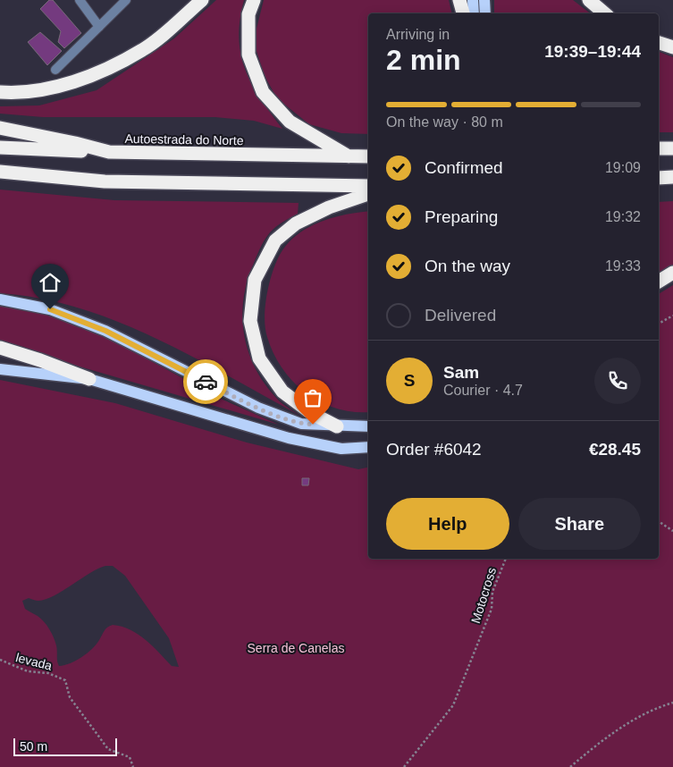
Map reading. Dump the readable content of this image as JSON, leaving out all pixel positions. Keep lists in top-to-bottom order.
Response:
{
  "streets": {
    "highway": ["Autoestrada do Norte"],
    "path": ["Motocross", "levada"]
  },
  "parks": ["Serra de Canelas"],
  "scale_bar": "50 m",
  "page": {
    "heading": ["2 min", "Arriving in", "19:39–19:44"],
    "panel": [
      "Sam",
      "Courier · 4.7",
      "Order #6042",
      "€28.45"
    ],
    "bar": "On the way · 80 m",
    "list": [
      ["Confirmed", "19:09"],
      ["Preparing", "19:32"],
      ["On the way", "19:33"],
      "Delivered"
    ],
    "round": "S",
    "buttons": ["Help", "Share"],
    "scale": "50 m"
  }
}
